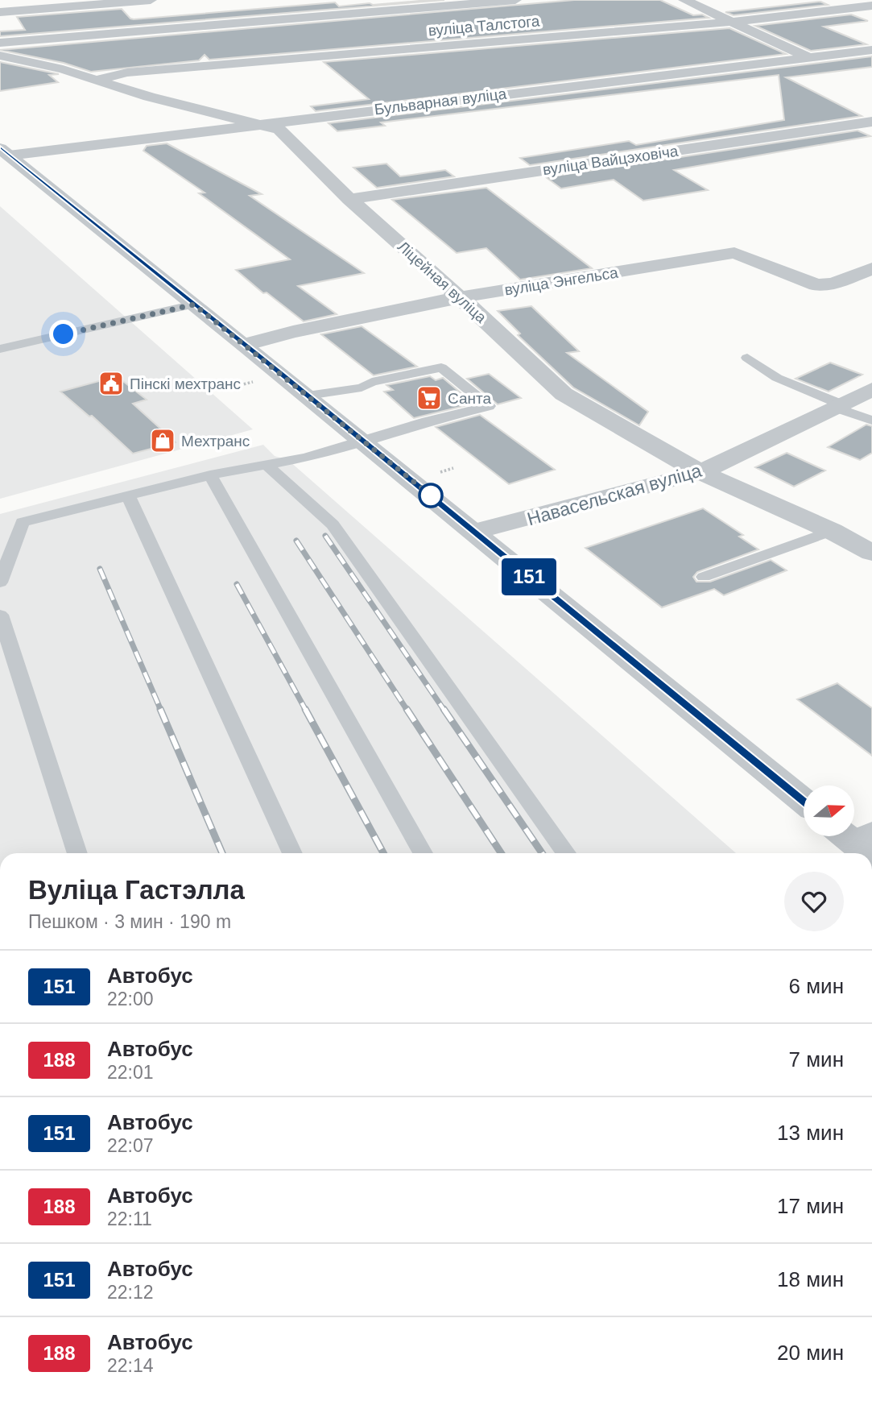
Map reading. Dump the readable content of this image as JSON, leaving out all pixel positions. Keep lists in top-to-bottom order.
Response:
{
  "streets": {
    "street": [
      "вуліца Талстога",
      "Бульварная вуліца",
      "вуліца Вайцэховіча",
      "вуліца Энгельса",
      "Ліцейная вуліца",
      "Навасельская вуліца"
    ]
  },
  "crossings": [
    ["вуліца Талстога", "Ліцейная вуліца"],
    ["Бульварная вуліца", "Ліцейная вуліца"],
    ["вуліца Вайцэховіча", "Ліцейная вуліца"],
    ["вуліца Энгельса", "Ліцейная вуліца"],
    ["Ліцейная вуліца", "Навасельская вуліца"]
  ],
  "places": {
    "public building": ["Пінскі мехтранс"],
    "supermarket": ["Санта"],
    "shop": ["Мехтранс"]
  },
  "lines": ["bus line 151"],
  "north": "right",
  "page": {
    "on_map": "151",
    "heading": ["Вуліца Гастэлла", "Пешком · 3 мин · 190 m"],
    "list": [
      {
        "mark": "151",
        "name": "Автобус",
        "note": "22:00",
        "value": "6 мин"
      },
      {
        "mark": "188",
        "name": "Автобус",
        "note": "22:01",
        "value": "7 мин"
      },
      {
        "mark": "151",
        "name": "Автобус",
        "note": "22:07",
        "value": "13 мин"
      },
      {
        "mark": "188",
        "name": "Автобус",
        "note": "22:11",
        "value": "17 мин"
      },
      {
        "mark": "151",
        "name": "Автобус",
        "note": "22:12",
        "value": "18 мин"
      },
      {
        "mark": "188",
        "name": "Автобус",
        "note": "22:14",
        "value": "20 мин"
      }
    ]
  }
}
